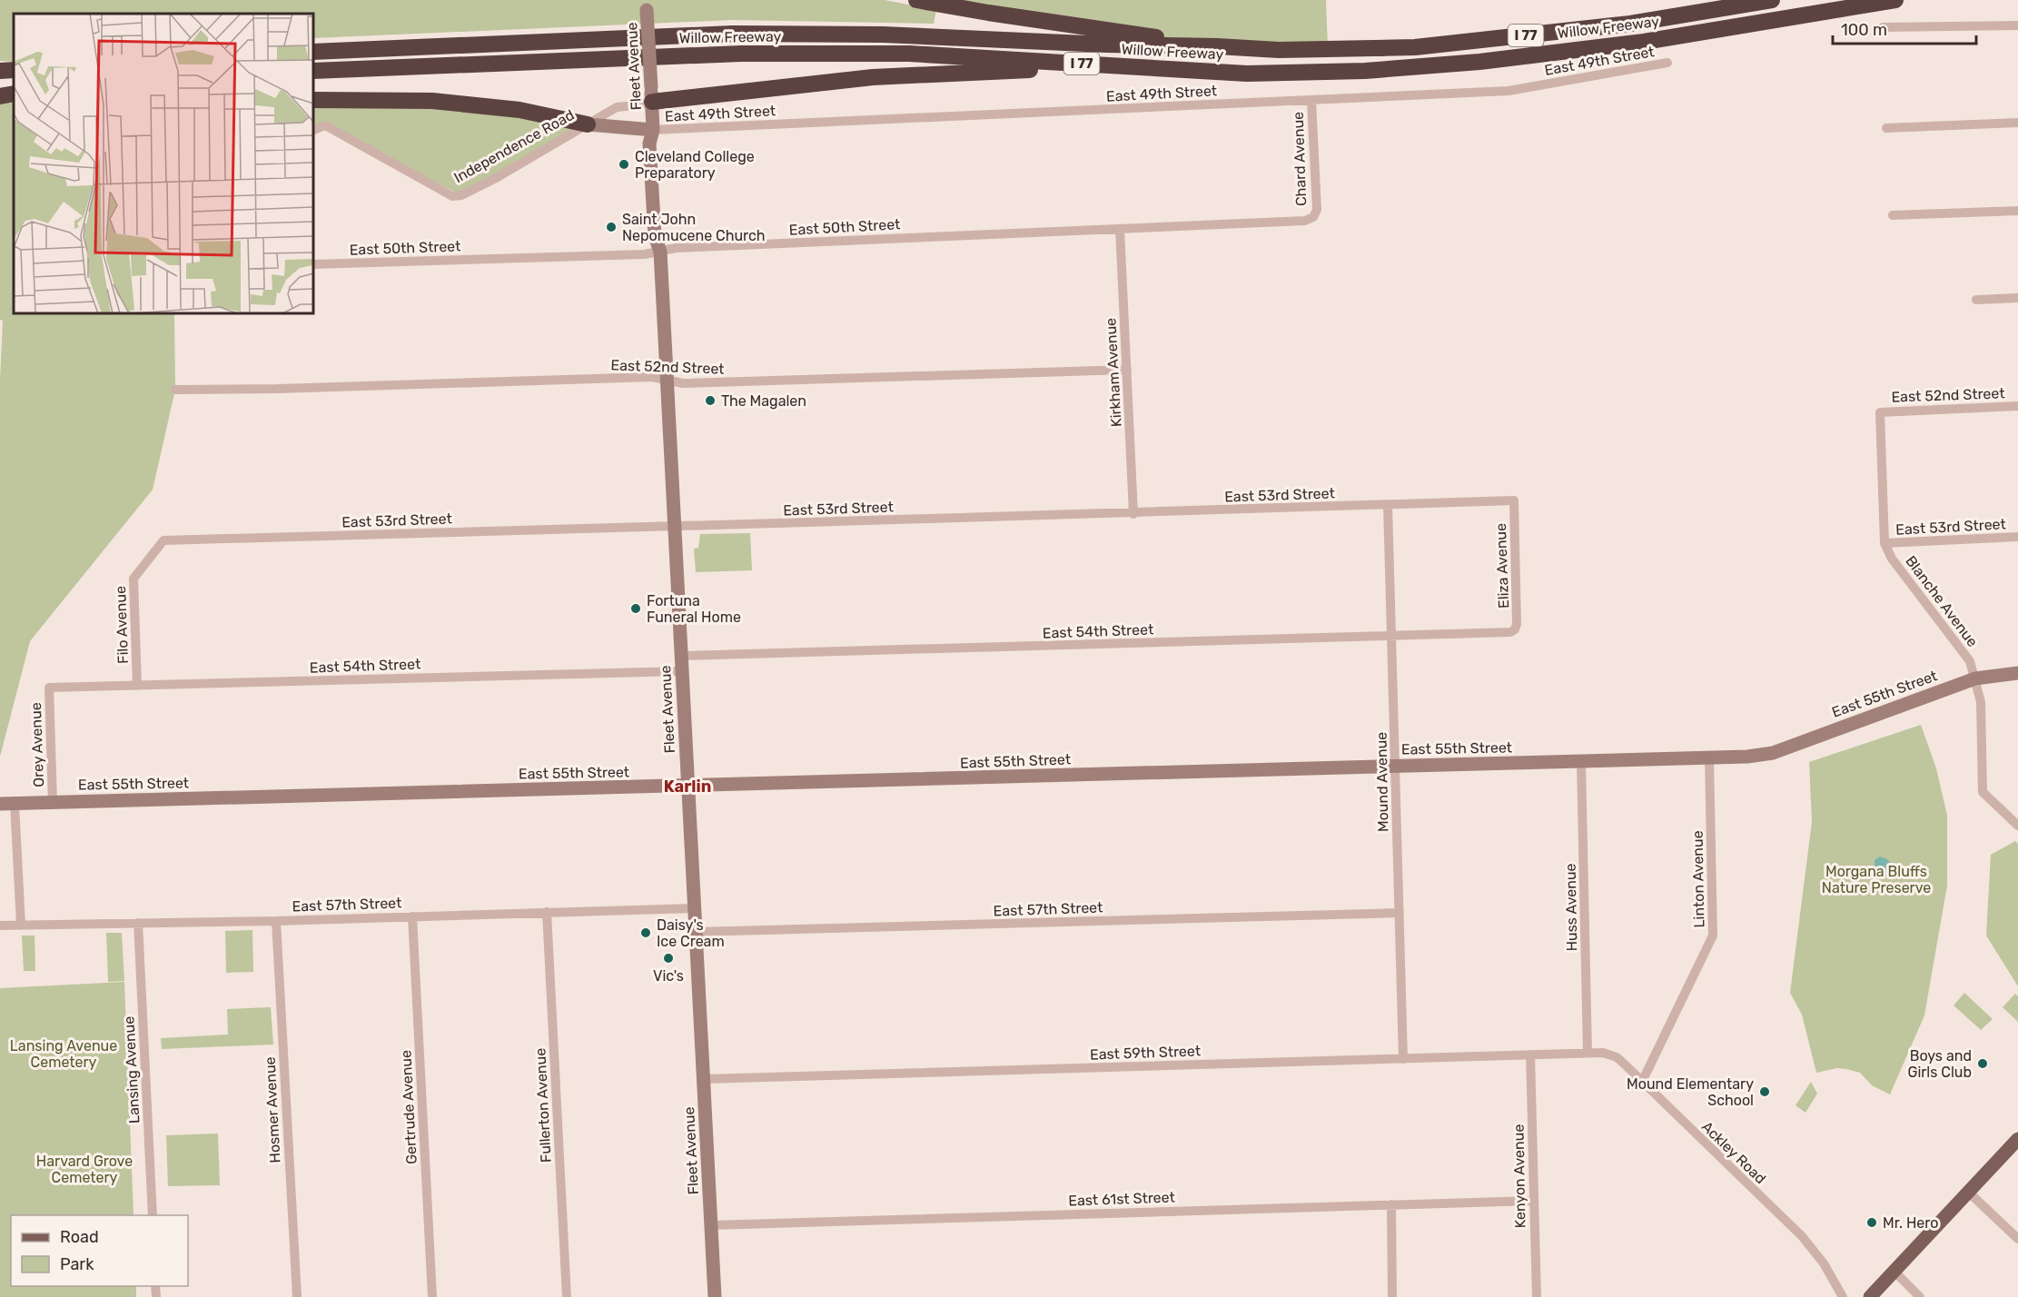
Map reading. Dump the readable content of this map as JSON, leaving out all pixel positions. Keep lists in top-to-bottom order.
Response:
{
  "streets": {
    "highway": ["Willow Freeway", "I 77"],
    "street": [
      "East 49th Street",
      "Fleet Avenue",
      "Independence Road",
      "Chard Avenue",
      "East 50th Street",
      "East 52nd Street",
      "Kirkham Avenue",
      "East 53rd Street",
      "Eliza Avenue",
      "Blanche Avenue",
      "Filo Avenue",
      "East 54th Street",
      "East 55th Street",
      "Orey Avenue",
      "Mound Avenue",
      "Linton Avenue",
      "East 57th Street",
      "Huss Avenue",
      "East 59th Street",
      "Lansing Avenue",
      "Fullerton Avenue",
      "Gertrude Avenue",
      "Hosmer Avenue",
      "Ackley Road",
      "Kenyon Avenue",
      "East 61st Street"
    ]
  },
  "crossings": [
    ["East 49th Street", "Fleet Avenue"],
    ["East 49th Street", "Independence Road"],
    ["East 49th Street", "Chard Avenue"],
    ["Fleet Avenue", "Independence Road"],
    ["Fleet Avenue", "East 50th Street"],
    ["Fleet Avenue", "East 52nd Street"],
    ["Fleet Avenue", "East 53rd Street"],
    ["Fleet Avenue", "East 54th Street"],
    ["Fleet Avenue", "East 55th Street"],
    ["Fleet Avenue", "East 57th Street"],
    ["Fleet Avenue", "East 59th Street"],
    ["Fleet Avenue", "East 61st Street"],
    ["Chard Avenue", "East 50th Street"],
    ["East 50th Street", "Kirkham Avenue"],
    ["East 52nd Street", "Kirkham Avenue"],
    ["East 52nd Street", "Blanche Avenue"],
    ["Kirkham Avenue", "East 53rd Street"],
    ["East 53rd Street", "Eliza Avenue"],
    ["East 53rd Street", "Blanche Avenue"],
    ["East 53rd Street", "Filo Avenue"],
    ["East 53rd Street", "Mound Avenue"],
    ["Eliza Avenue", "East 54th Street"],
    ["Blanche Avenue", "East 55th Street"],
    ["Filo Avenue", "East 54th Street"],
    ["East 54th Street", "Orey Avenue"],
    ["East 54th Street", "Mound Avenue"],
    ["East 55th Street", "Orey Avenue"],
    ["East 55th Street", "Mound Avenue"],
    ["East 55th Street", "Linton Avenue"],
    ["East 55th Street", "Huss Avenue"],
    ["Orey Avenue", "East 57th Street"],
    ["Mound Avenue", "East 57th Street"],
    ["Mound Avenue", "East 59th Street"],
    ["Linton Avenue", "Ackley Road"],
    ["East 57th Street", "Lansing Avenue"],
    ["East 57th Street", "Fullerton Avenue"],
    ["East 57th Street", "Gertrude Avenue"],
    ["East 57th Street", "Hosmer Avenue"],
    ["Huss Avenue", "East 59th Street"],
    ["Huss Avenue", "Ackley Road"],
    ["East 59th Street", "Ackley Road"],
    ["East 59th Street", "Kenyon Avenue"],
    ["Kenyon Avenue", "East 61st Street"]
  ],
  "districts": ["Karlin"],
  "parks": ["Morgana Bluffs Nature Preserve", "Lansing Avenue Cemetery", "Harvard Grove Cemetery"],
  "places": [
    "Cleveland College Preparatory",
    "Saint John Nepomucene Church",
    "The Magalen",
    "Fortuna Funeral Home",
    "Daisy's Ice Cream",
    "Vic's",
    "Boys and Girls Club",
    "Mound Elementary School",
    "Mr. Hero"
  ],
  "legend": ["Road", "Park"],
  "scale_bar": "100 m"
}
